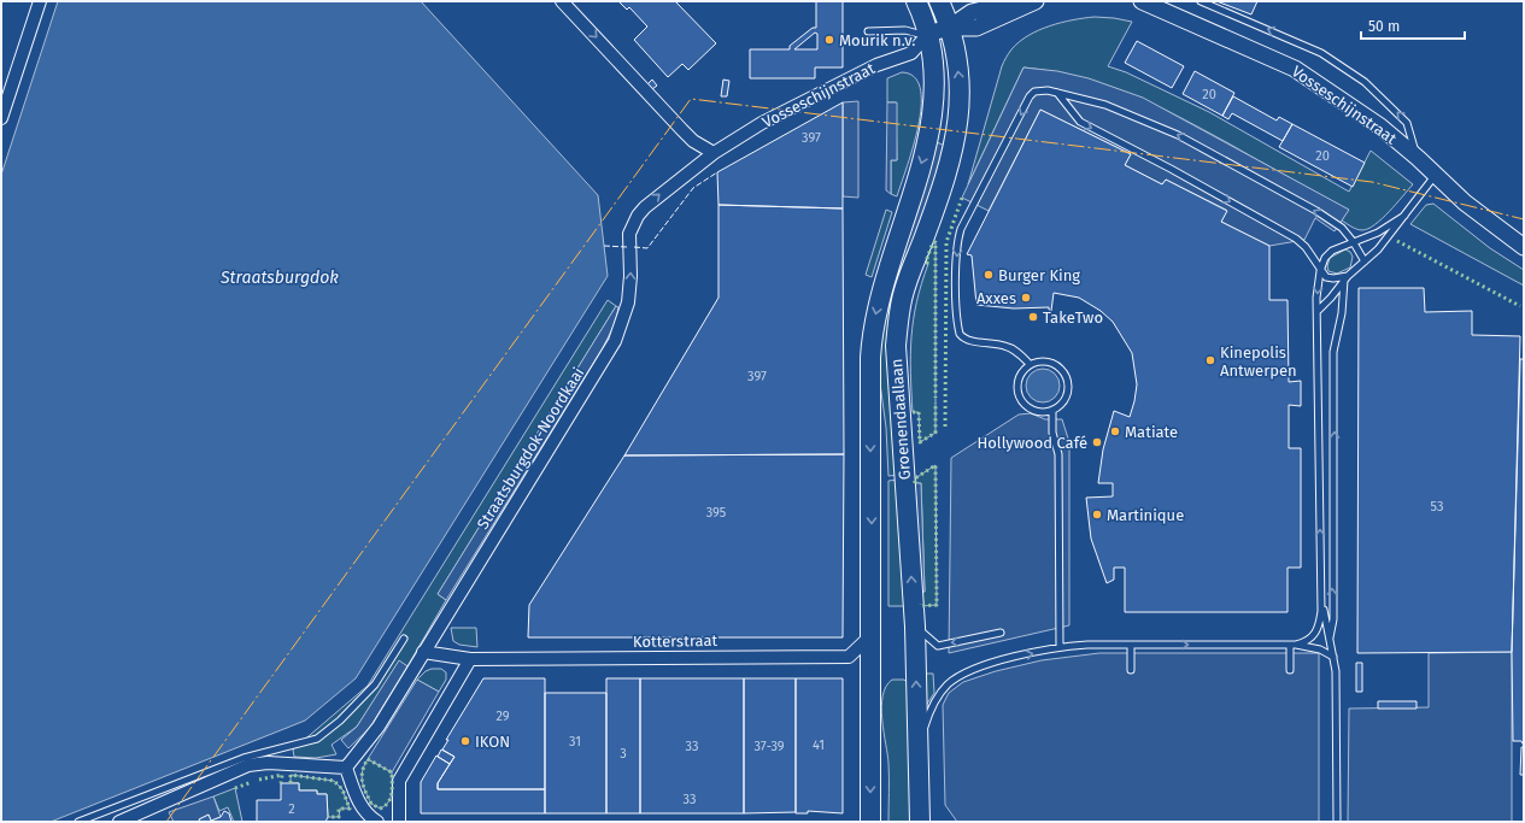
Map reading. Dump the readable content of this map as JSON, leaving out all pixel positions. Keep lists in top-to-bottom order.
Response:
{
  "streets": {
    "main road": ["Groenendaallaan"],
    "street": ["Vosseschijnstraat", "Straatsburgdok-Noordkaai", "Kotterstraat"]
  },
  "crossings": [
    ["Vosseschijnstraat", "Groenendaallaan"],
    ["Vosseschijnstraat", "Straatsburgdok-Noordkaai"],
    ["Groenendaallaan", "Kotterstraat"]
  ],
  "one_way": ["Straatsburgdok-Noordkaai"],
  "water": ["Straatsburgdok"],
  "places": [
    "Mourik n.v.",
    "Burger King",
    "Axxes",
    "TakeTwo",
    "Kinepolis Antwerpen",
    "Matiate",
    "Hollywood Café",
    "Martinique",
    "IKON"
  ],
  "house_numbers": [
    "20",
    "397",
    "20",
    "397",
    "53",
    "395",
    "29",
    "31",
    "41",
    "33",
    "37-39",
    "3",
    "33",
    "2"
  ],
  "scale_bar": "50 m"
}
